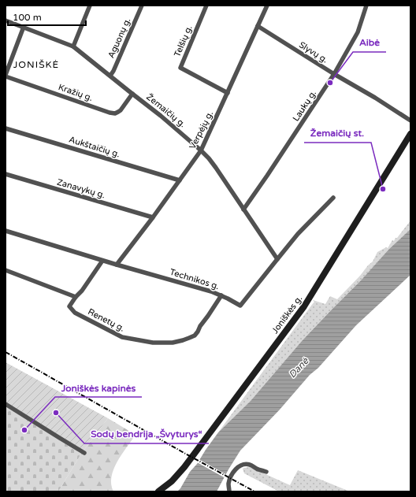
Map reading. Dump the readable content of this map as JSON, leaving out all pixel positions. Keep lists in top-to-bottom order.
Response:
{
  "streets": {
    "main road": ["Joniškės g."],
    "street": [
      "Aguonų g.",
      "Telšių g.",
      "Slyvų g.",
      "Kražių g.",
      "Laukų g.",
      "Žemaičių g.",
      "Verpėjų g.",
      "Aukštaičių g.",
      "Zanavykų g.",
      "Technikos g.",
      "Renetų g."
    ]
  },
  "crossings": [
    ["Aguonų g.", "Žemaičių g."],
    ["Telšių g.", "Verpėjų g."],
    ["Slyvų g.", "Laukų g."],
    ["Slyvų g.", "Verpėjų g."],
    ["Kražių g.", "Žemaičių g."],
    ["Laukų g.", "Žemaičių g."],
    ["Žemaičių g.", "Verpėjų g."],
    ["Žemaičių g.", "Technikos g."],
    ["Verpėjų g.", "Aukštaičių g."],
    ["Verpėjų g.", "Zanavykų g."],
    ["Verpėjų g.", "Technikos g."],
    ["Technikos g.", "Renetų g."]
  ],
  "districts": ["JONIŠKĖ"],
  "water": ["Danė"],
  "places": [
    "Aibė",
    "Žemaičių st.",
    "Sodų bendrija „Švyturys“",
    "Joniškės kapinės"
  ],
  "scale_bar": "100 m"
}
